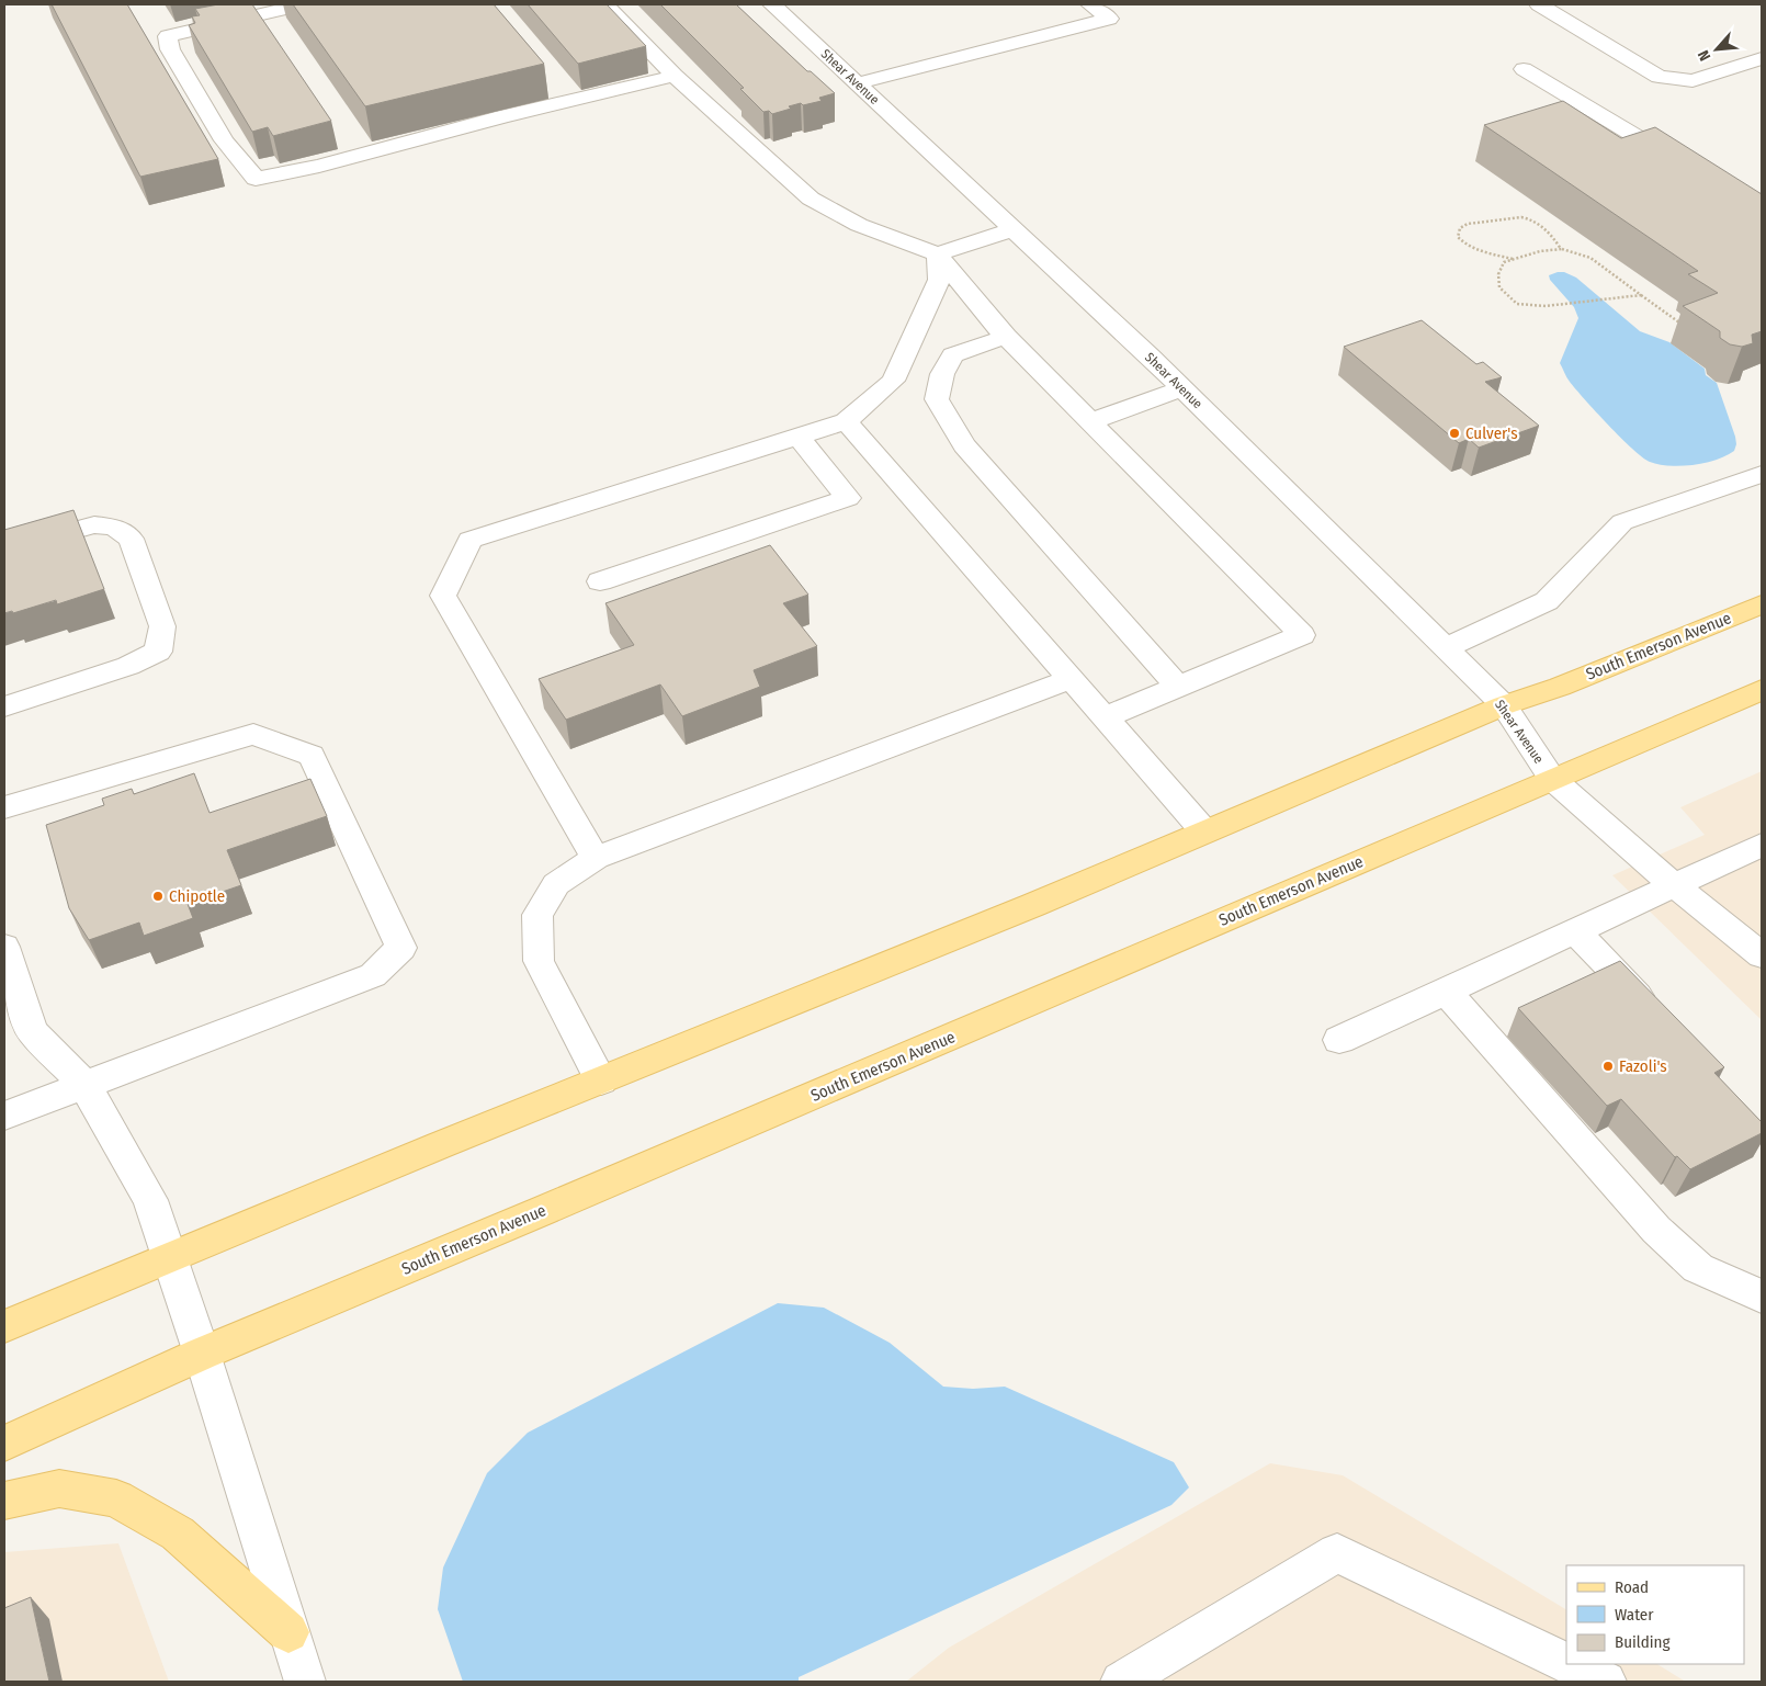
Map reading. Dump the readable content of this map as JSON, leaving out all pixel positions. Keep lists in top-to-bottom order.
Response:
{
  "streets": {
    "main road": ["South Emerson Avenue"],
    "street": ["Shear Avenue"]
  },
  "crossings": [
    ["Shear Avenue", "South Emerson Avenue"]
  ],
  "places": ["Culver's", "Chipotle", "Fazoli's"],
  "legend": ["Road", "Water", "Building"],
  "north": "bottom left"
}
